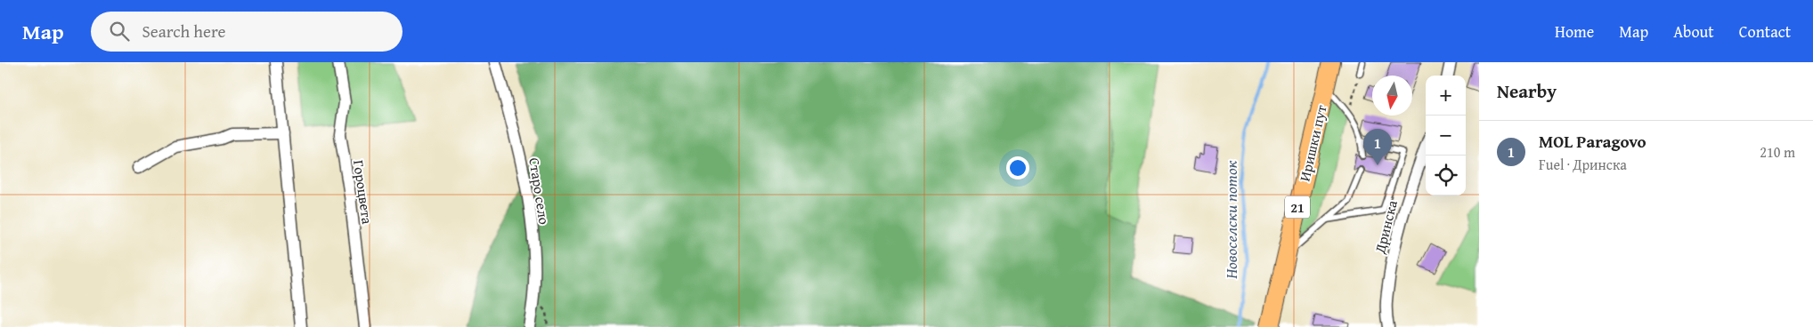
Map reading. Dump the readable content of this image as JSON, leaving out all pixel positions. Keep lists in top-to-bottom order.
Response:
{
  "streets": {
    "main road": ["Иришки пут", "21"],
    "street": ["Старо село", "Гороцвета", "Дринска"]
  },
  "water": ["Новоселски поток"],
  "north": "bottom",
  "page": {
    "header": "Map",
    "search": "Search here",
    "nav": [
      "Home",
      "Map",
      "About",
      "Contact"
    ],
    "heading": "Nearby",
    "map_buttons": ["+", "−"],
    "list": [
      {
        "mark": "1",
        "name": "MOL Paragovo",
        "note": "Fuel · Дринска",
        "value": "210 m"
      }
    ],
    "pins": "1"
  }
}
